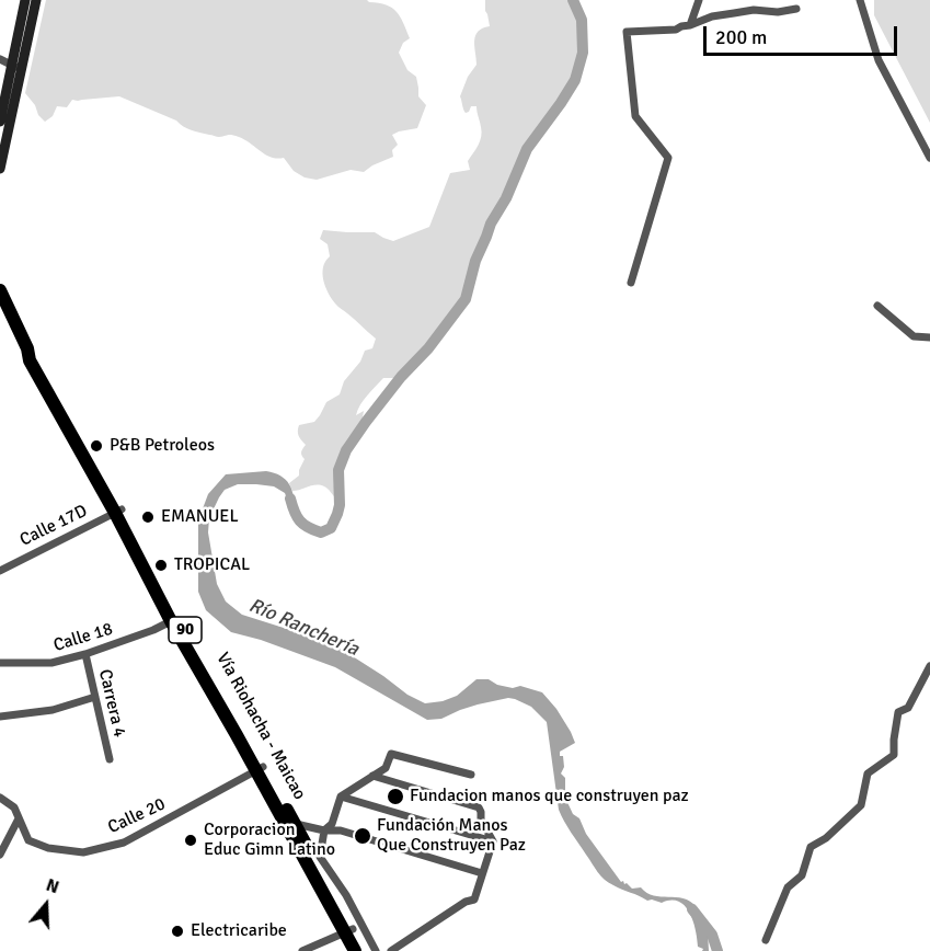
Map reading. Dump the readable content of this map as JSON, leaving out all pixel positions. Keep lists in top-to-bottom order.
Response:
{
  "streets": {
    "highway": ["90", "Vía Riohacha - Maicao"],
    "street": [
      "Calle 17D",
      "Calle 18",
      "Carrera 4",
      "Calle 20"
    ]
  },
  "crossings": [
    ["Calle 17D", "Vía Riohacha - Maicao"],
    ["90", "Vía Riohacha - Maicao"],
    ["Calle 18", "Carrera 4"],
    ["Calle 18", "Vía Riohacha - Maicao"],
    ["Vía Riohacha - Maicao", "Calle 20"]
  ],
  "water": ["Río Ranchería"],
  "places": [
    "P&B Petroleos",
    "EMANUEL",
    "TROPICAL",
    "Fundacion manos que construyen paz",
    "Fundación Manos Que Construyen Paz",
    "Corporacion Educ Gimn Latino",
    "Electricaribe"
  ],
  "scale_bar": "200 m",
  "north": "top"
}
